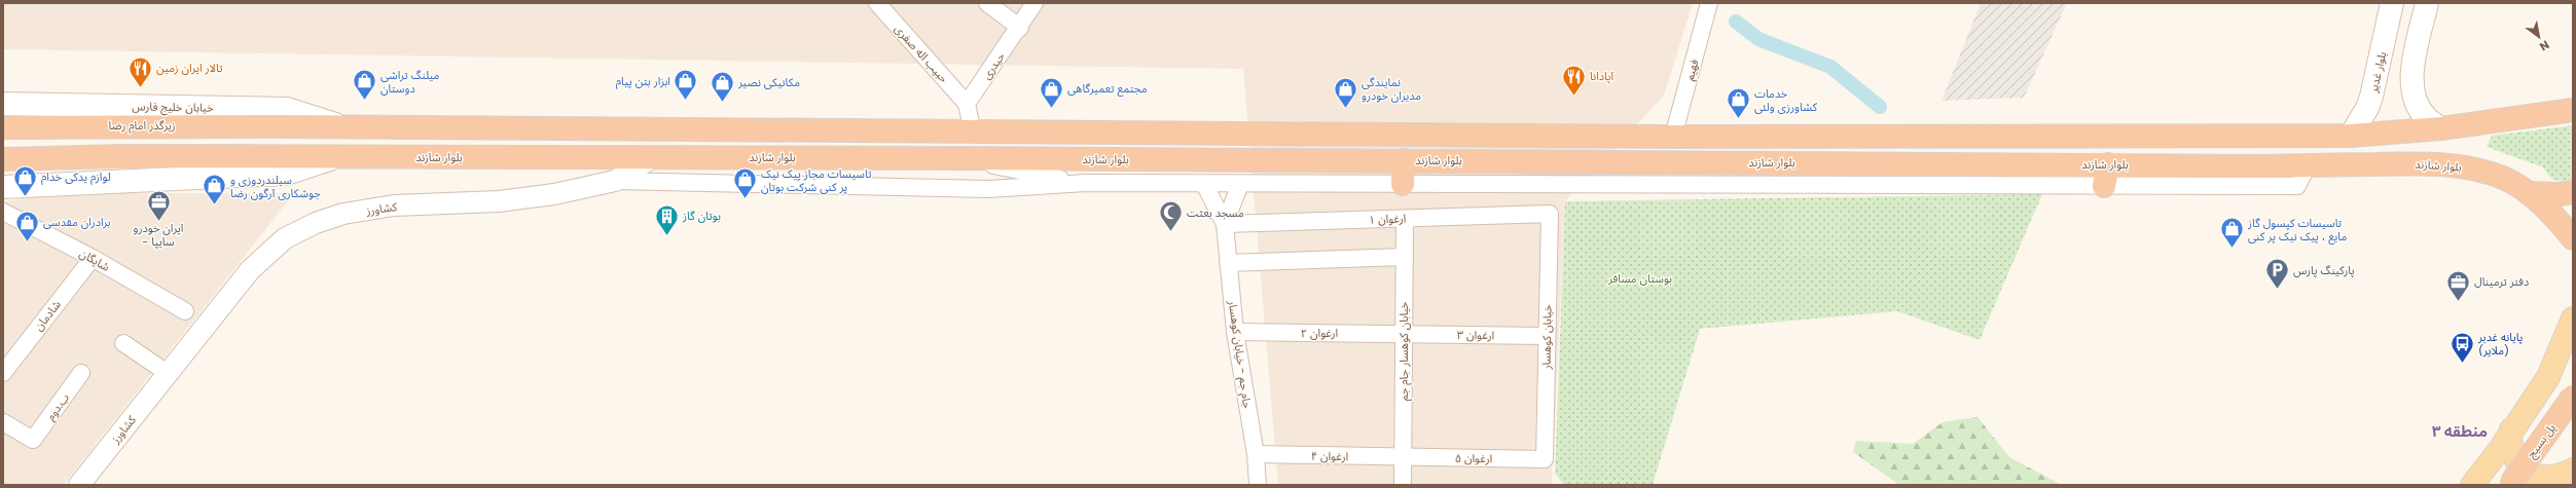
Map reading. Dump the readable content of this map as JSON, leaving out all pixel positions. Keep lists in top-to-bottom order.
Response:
{
  "streets": {
    "highway": ["زیرگذر امام رضا", "بلوار شازند", "پل بسیج"],
    "main road": ["بلوار غدیر", "خیابان خلیج فارس"],
    "street": [
      "حبیب اله صفری",
      "حیدری",
      "فهیم",
      "کشاورز",
      "ارغوان ۱",
      "شایگان",
      "شادمان",
      "ارغوان ۲",
      "ارغوان ۳",
      "خیابان کوهسار",
      "خیابان کوهسار جام جم",
      "جام جم - خیابان کوهسار",
      "ب.دوم",
      "ارغوان ۴",
      "ارغوان ۵"
    ]
  },
  "crossings": [
    ["حبیب اله صفری", "حیدری"],
    ["خیابان خلیج فارس", "زیرگذر امام رضا"],
    ["بلوار شازند", "کشاورز"],
    ["ارغوان ۱", "خیابان کوهسار"],
    ["ارغوان ۱", "خیابان کوهسار جام جم"],
    ["ارغوان ۱", "جام جم - خیابان کوهسار"],
    ["شایگان", "شادمان"],
    ["ارغوان ۲", "ارغوان ۳"],
    ["ارغوان ۲", "خیابان کوهسار جام جم"],
    ["ارغوان ۲", "جام جم - خیابان کوهسار"],
    ["ارغوان ۳", "خیابان کوهسار"],
    ["ارغوان ۳", "خیابان کوهسار جام جم"],
    ["خیابان کوهسار", "ارغوان ۵"],
    ["خیابان کوهسار جام جم", "ارغوان ۴"],
    ["خیابان کوهسار جام جم", "ارغوان ۵"],
    ["جام جم - خیابان کوهسار", "ارغوان ۴"],
    ["ارغوان ۴", "ارغوان ۵"]
  ],
  "districts": ["منطقه ۳"],
  "parks": ["بوستان مسافر"],
  "places": {
    "restaurant": ["تالار ایران زمین", "آپادانا"],
    "shop": [
      "میلنگ تراشی دوستان",
      "ابزار بتن پیام",
      "مکانیکی نصیر",
      "مجتمع تعمیرگاهی",
      "نمایندگی مدیران خودرو",
      "خدمات کشاورزی ولئی",
      "لوازم یدکی خدام",
      "تاسیسات مجاز پیک نیک پر کنی شرکت بوتان",
      "سیلندردوزی و جوشکاری آرگون رضا",
      "برادران مقدسی",
      "تاسیسات کپسول گاز مایع ، پیک نیک پر کنی"
    ],
    "office": ["ایران خودرو - سایپا", "دفتر ترمینال"],
    "mosque": ["مسجد بعثت"],
    "building": ["بوتان گاز"],
    "parking": ["پارکینگ پارس"],
    "bus stop": ["پایانه غدیر (ملایر)"]
  },
  "north": "bottom right"
}
